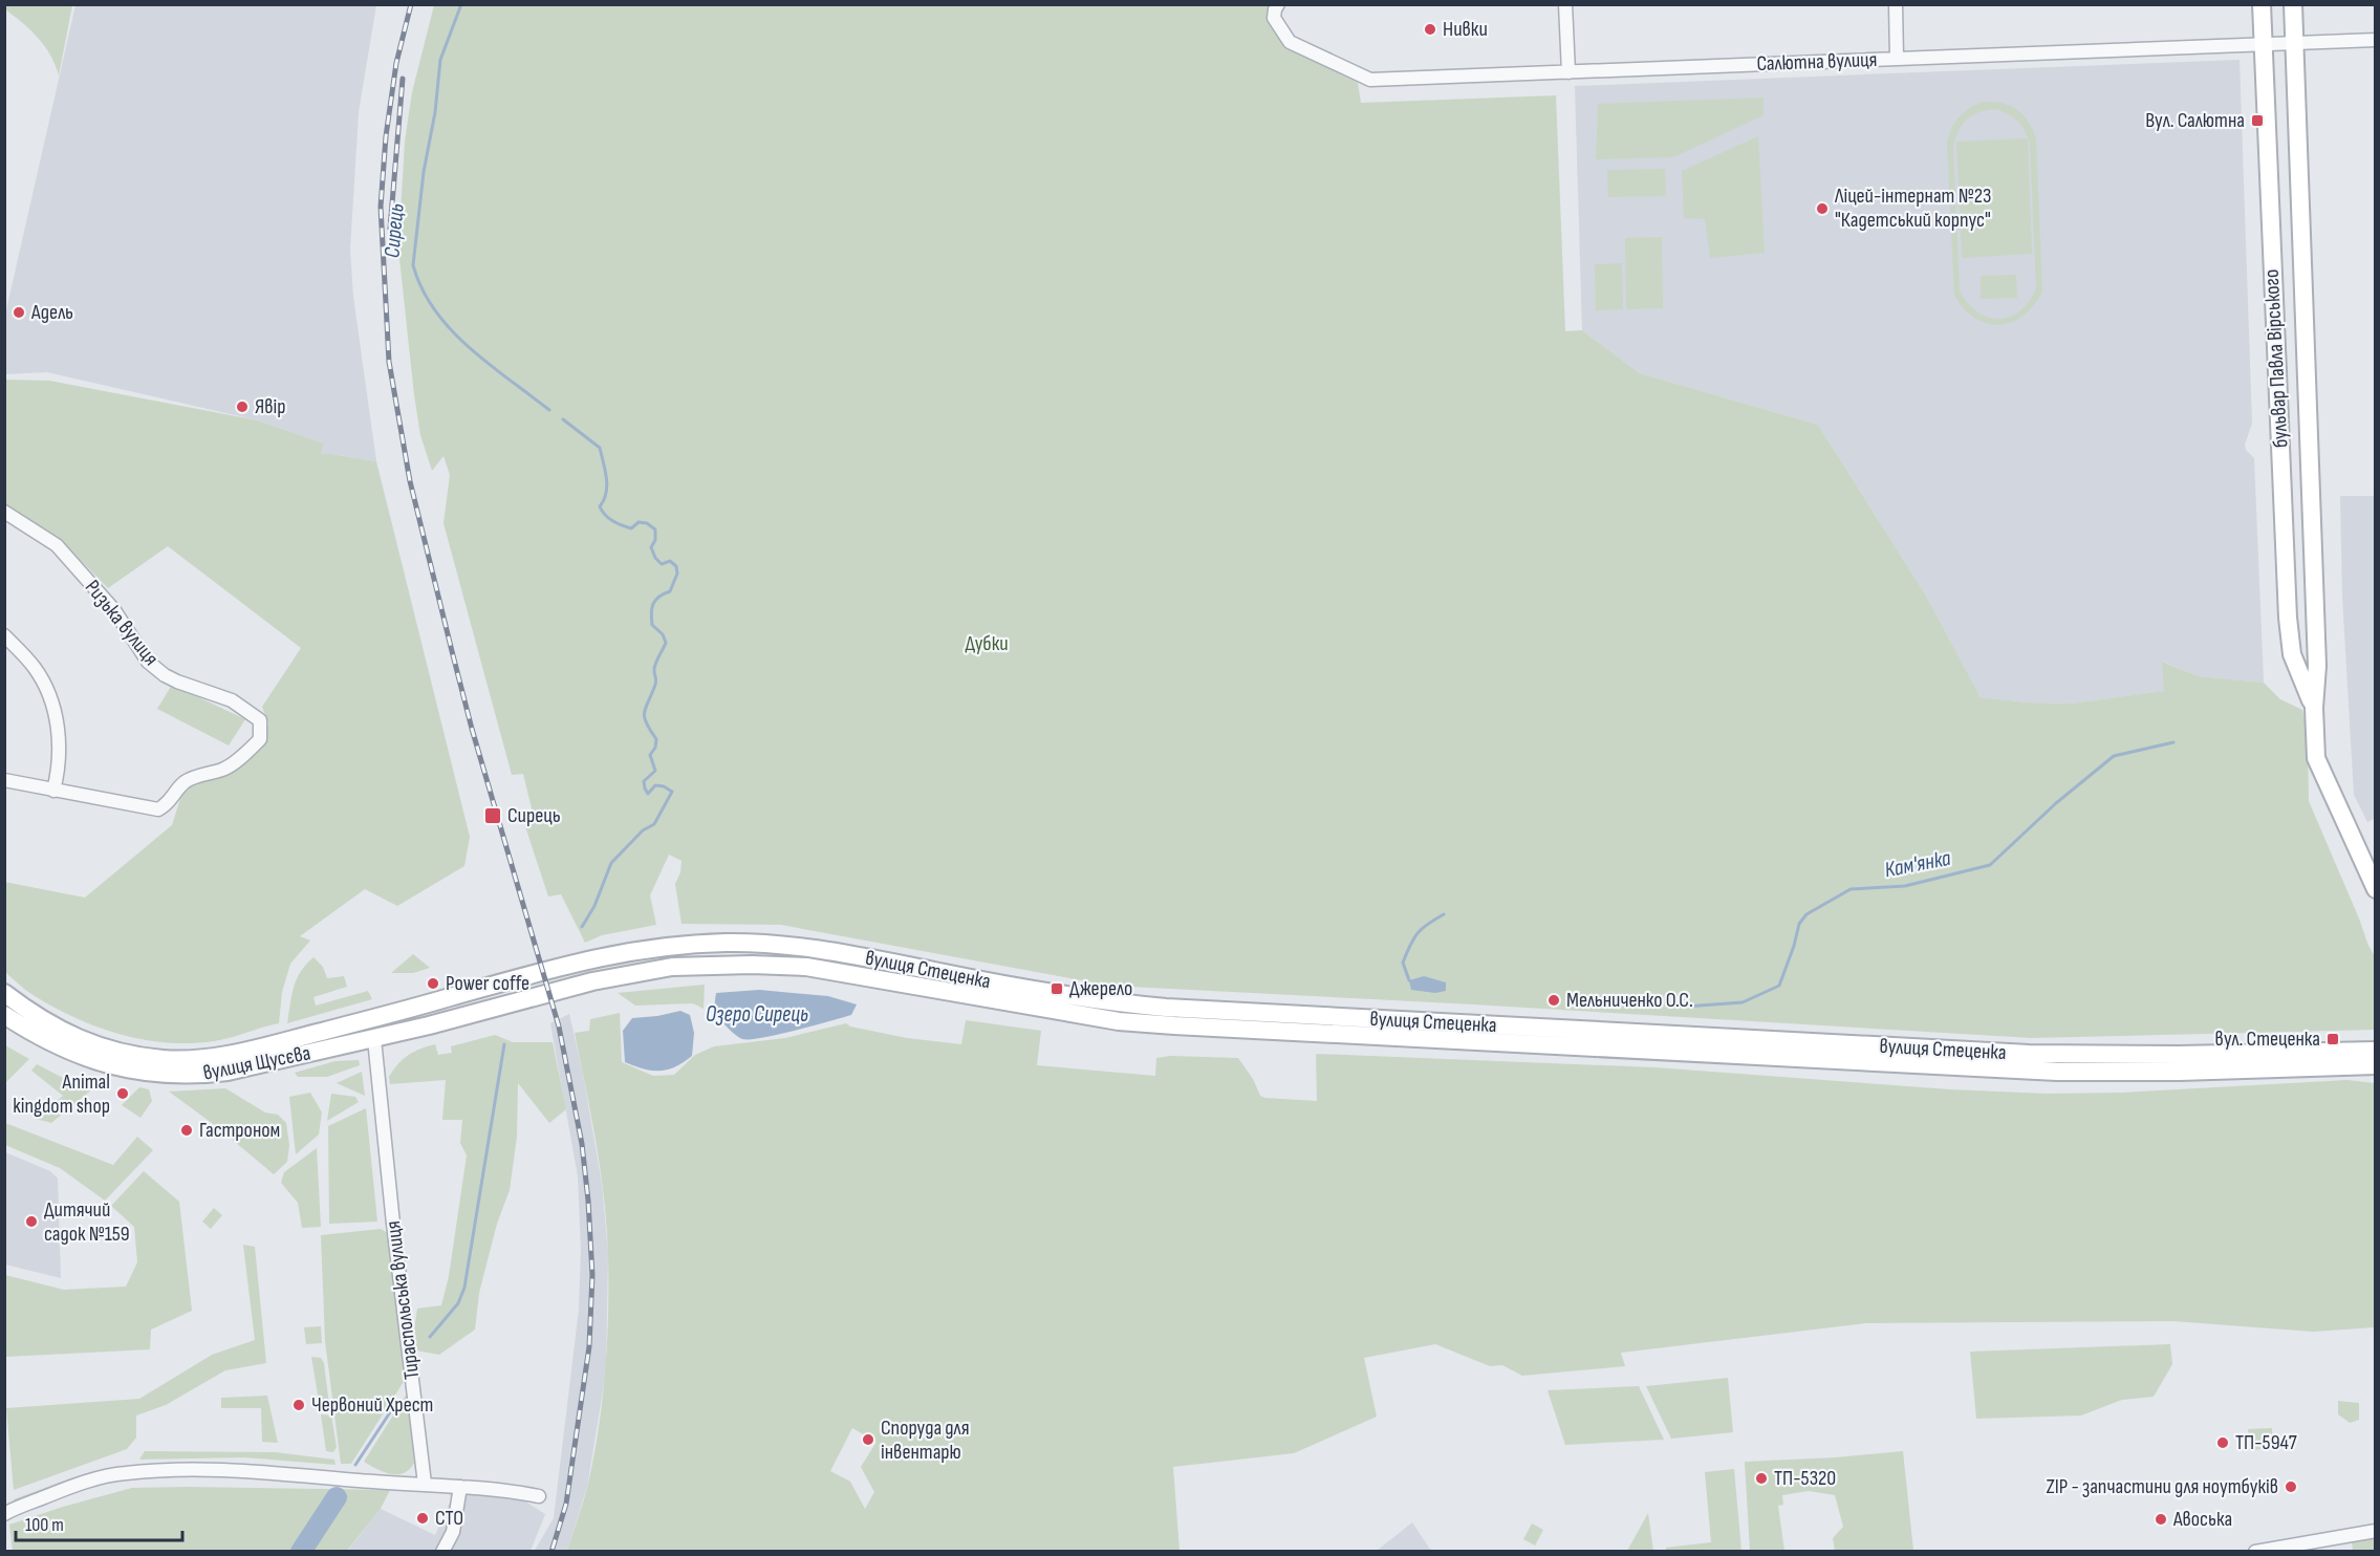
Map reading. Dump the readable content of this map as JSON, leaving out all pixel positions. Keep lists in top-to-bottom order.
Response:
{
  "streets": {
    "main road": ["бульвар Павла Вірського", "вулиця Стеценка", "вулиця Щусєва"],
    "street": ["Салютна вулиця", "Ризька вулиця", "Тираспольська вулиця"]
  },
  "crossings": [
    ["Салютна вулиця", "бульвар Павла Вірського"],
    ["вулиця Стеценка", "вулиця Щусєва"],
    ["вулиця Щусєва", "Тираспольська вулиця"]
  ],
  "water": ["Сирець", "Кам'янка", "Озеро Сирець"],
  "parks": ["Дубки"],
  "places": {
    "other": [
      "Нивки",
      "Ліцей-інтернат №23 \"Кадетський корпус\"",
      "Адель",
      "Явір",
      "Power coffe",
      "Мельниченко О.С.",
      "Animal kingdom shop",
      "Гастроном",
      "Дитячий садок №159",
      "Червоний Хрест",
      "Споруда для інвентарю",
      "ТП-5947",
      "ТП-5320",
      "ZIP - запчастини для ноутбуків",
      "СТО",
      "Авоська"
    ],
    "transit": [
      "Вул. Салютна",
      "Сирець",
      "Джерело",
      "вул. Стеценка"
    ]
  },
  "scale_bar": "100 m"
}
